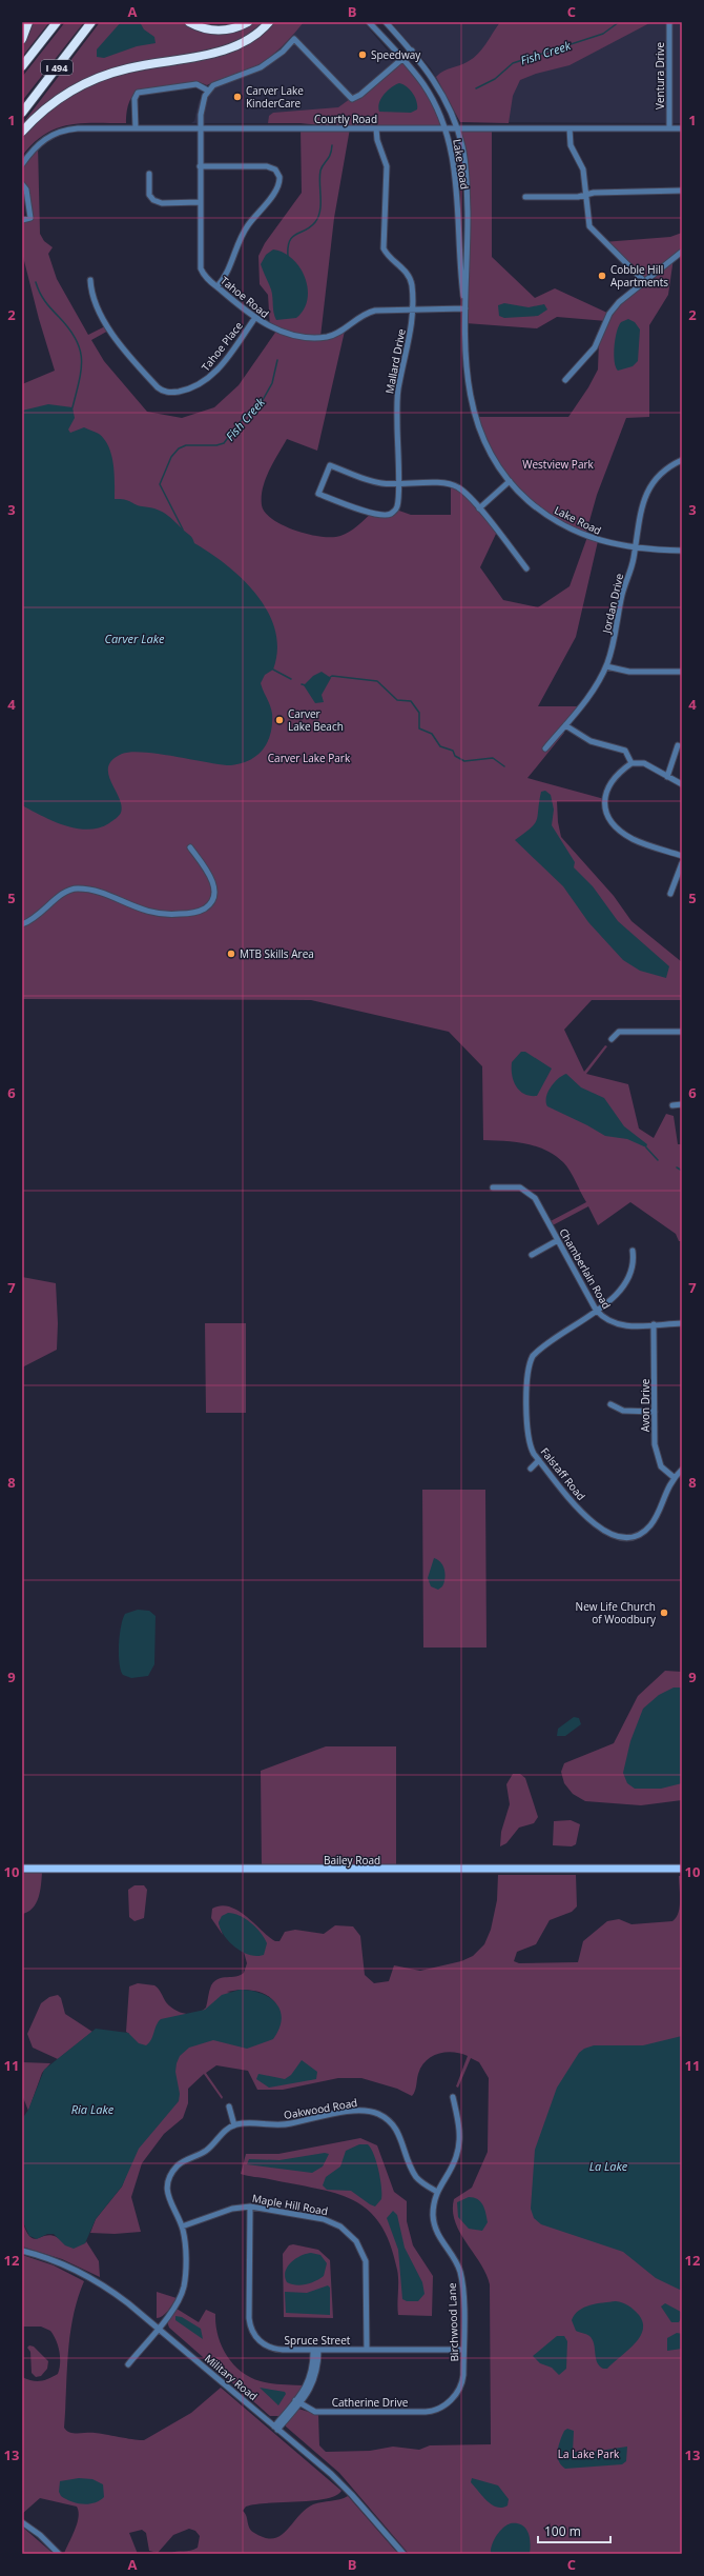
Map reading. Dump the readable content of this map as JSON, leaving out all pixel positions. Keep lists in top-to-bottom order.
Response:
{
  "streets": {
    "highway": ["I 494"],
    "main road": ["Bailey Road"],
    "street": [
      "Ventura Drive",
      "Courtly Road",
      "Lake Road",
      "Tahoe Road",
      "Tahoe Place",
      "Mallard Drive",
      "Jordan Drive",
      "Chamberlain Road",
      "Avon Drive",
      "Falstaff Road",
      "Oakwood Road",
      "Maple Hill Road",
      "Birchwood Lane",
      "Spruce Street",
      "Military Road",
      "Catherine Drive"
    ]
  },
  "crossings": [
    ["Ventura Drive", "Courtly Road"],
    ["Courtly Road", "Lake Road"],
    ["Courtly Road", "Tahoe Road"],
    ["Courtly Road", "Mallard Drive"],
    ["Lake Road", "Tahoe Road"],
    ["Lake Road", "Jordan Drive"],
    ["Tahoe Road", "Tahoe Place"],
    ["Tahoe Road", "Mallard Drive"],
    ["Chamberlain Road", "Avon Drive"],
    ["Chamberlain Road", "Falstaff Road"],
    ["Avon Drive", "Falstaff Road"],
    ["Oakwood Road", "Birchwood Lane"],
    ["Maple Hill Road", "Spruce Street"],
    ["Birchwood Lane", "Spruce Street"],
    ["Birchwood Lane", "Catherine Drive"]
  ],
  "water": [
    "Fish Creek",
    "Carver Lake",
    "Ria Lake",
    "La Lake"
  ],
  "parks": ["Westview Park", "Carver Lake Park", "La Lake Park"],
  "places": [
    "Speedway",
    "Carver Lake KinderCare",
    "Cobble Hill Apartments",
    "Carver Lake Beach",
    "MTB Skills Area",
    "New Life Church of Woodbury"
  ],
  "scale_bar": "100 m",
  "grid": {
    "columns": ["A", "B", "C"],
    "rows": [
      "1",
      "2",
      "3",
      "4",
      "5",
      "6",
      "7",
      "8",
      "9",
      "10",
      "11",
      "12",
      "13"
    ]
  }
}
